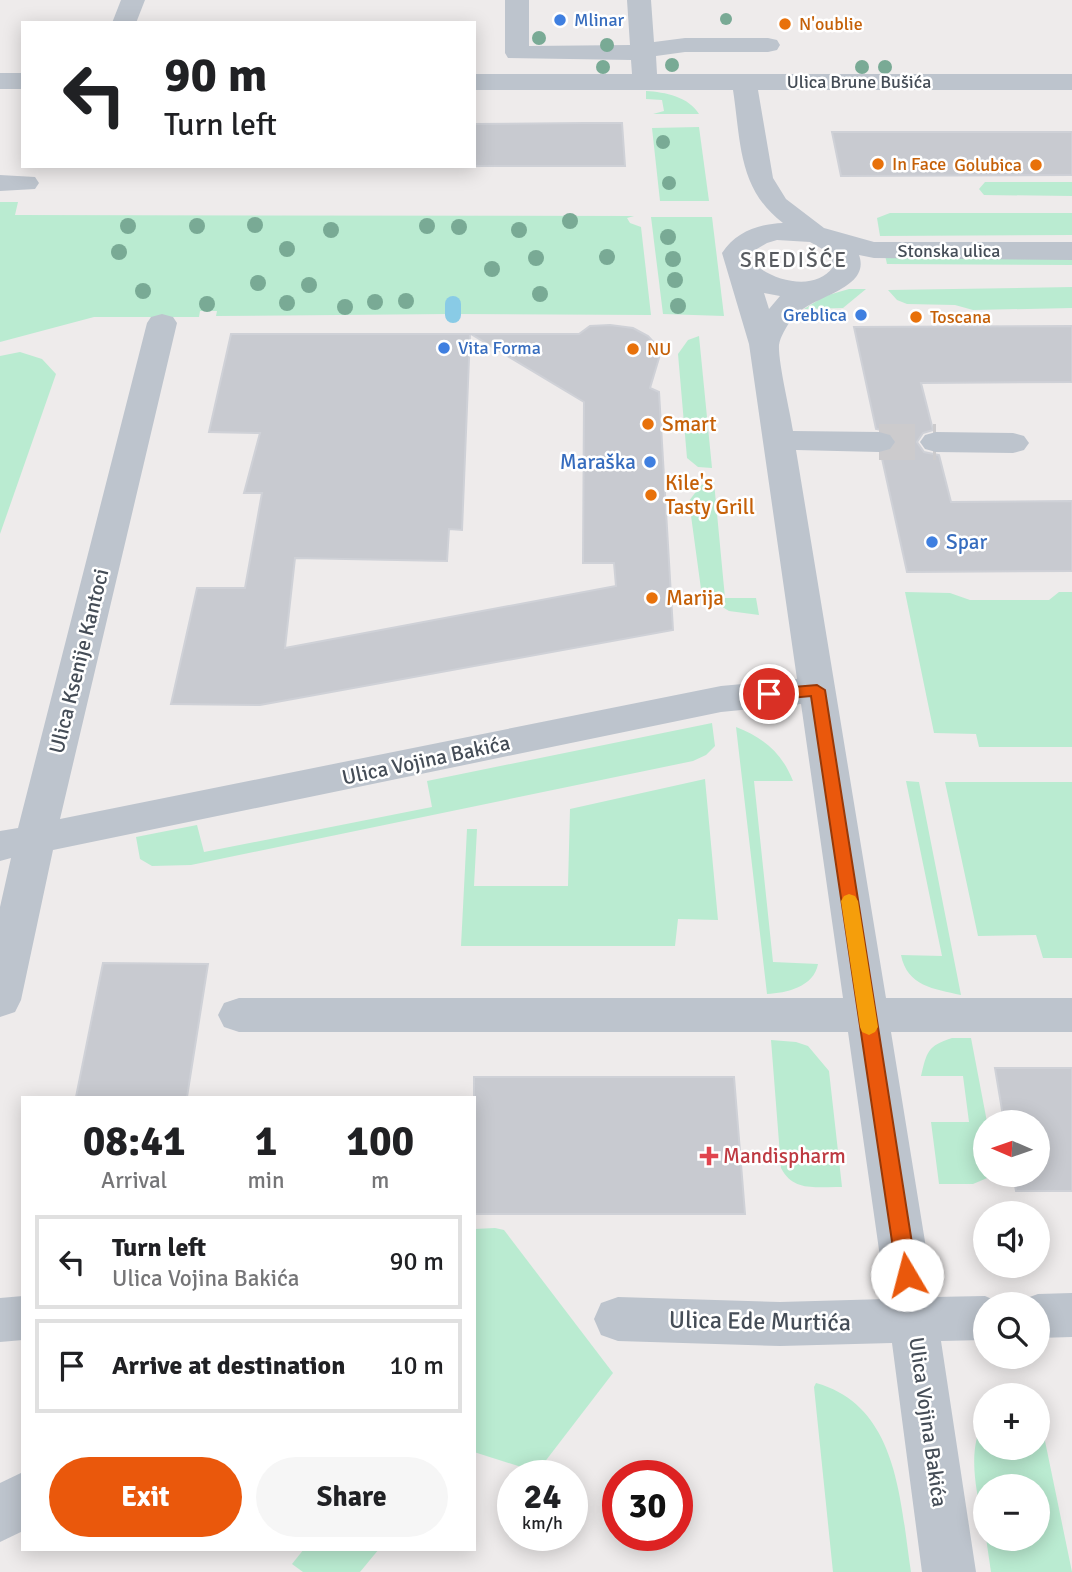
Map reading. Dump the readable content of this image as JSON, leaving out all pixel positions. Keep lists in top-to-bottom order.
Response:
{
  "streets": {
    "street": [
      "Ulica Brune Bušića",
      "Stonska ulica",
      "Ulica Ksenije Kantoci",
      "Ulica Vojina Bakića",
      "Ulica Ede Murtića"
    ]
  },
  "crossings": [
    ["Ulica Brune Bušića", "Stonska ulica"],
    ["Stonska ulica", "Ulica Vojina Bakića"],
    ["Ulica Ksenije Kantoci", "Ulica Vojina Bakića"],
    ["Ulica Vojina Bakića", "Ulica Ede Murtića"]
  ],
  "districts": ["SREDIŠĆE"],
  "places": {
    "other": [
      "Mlinar",
      "N'oublie",
      "In Face",
      "Golubica",
      "Greblica",
      "Toscana",
      "Vita Forma",
      "NU",
      "Smart",
      "Maraška",
      "Kile's Tasty Grill",
      "Spar",
      "Marija"
    ],
    "health": ["Mandispharm"]
  },
  "north": "left",
  "page": {
    "turn": ["90 m", "Turn left"],
    "eta": [
      "08:41",
      "Arrival",
      "1",
      "min",
      "100",
      "m"
    ],
    "map_buttons": ["+", "−"],
    "list": [
      {
        "name": "Turn left",
        "note": "Ulica Vojina Bakića",
        "value": "90 m"
      },
      {
        "name": "Arrive at destination",
        "value": "10 m"
      }
    ],
    "buttons": ["Exit", "Share"],
    "speed": "24 km/h",
    "limit": "30"
  }
}
